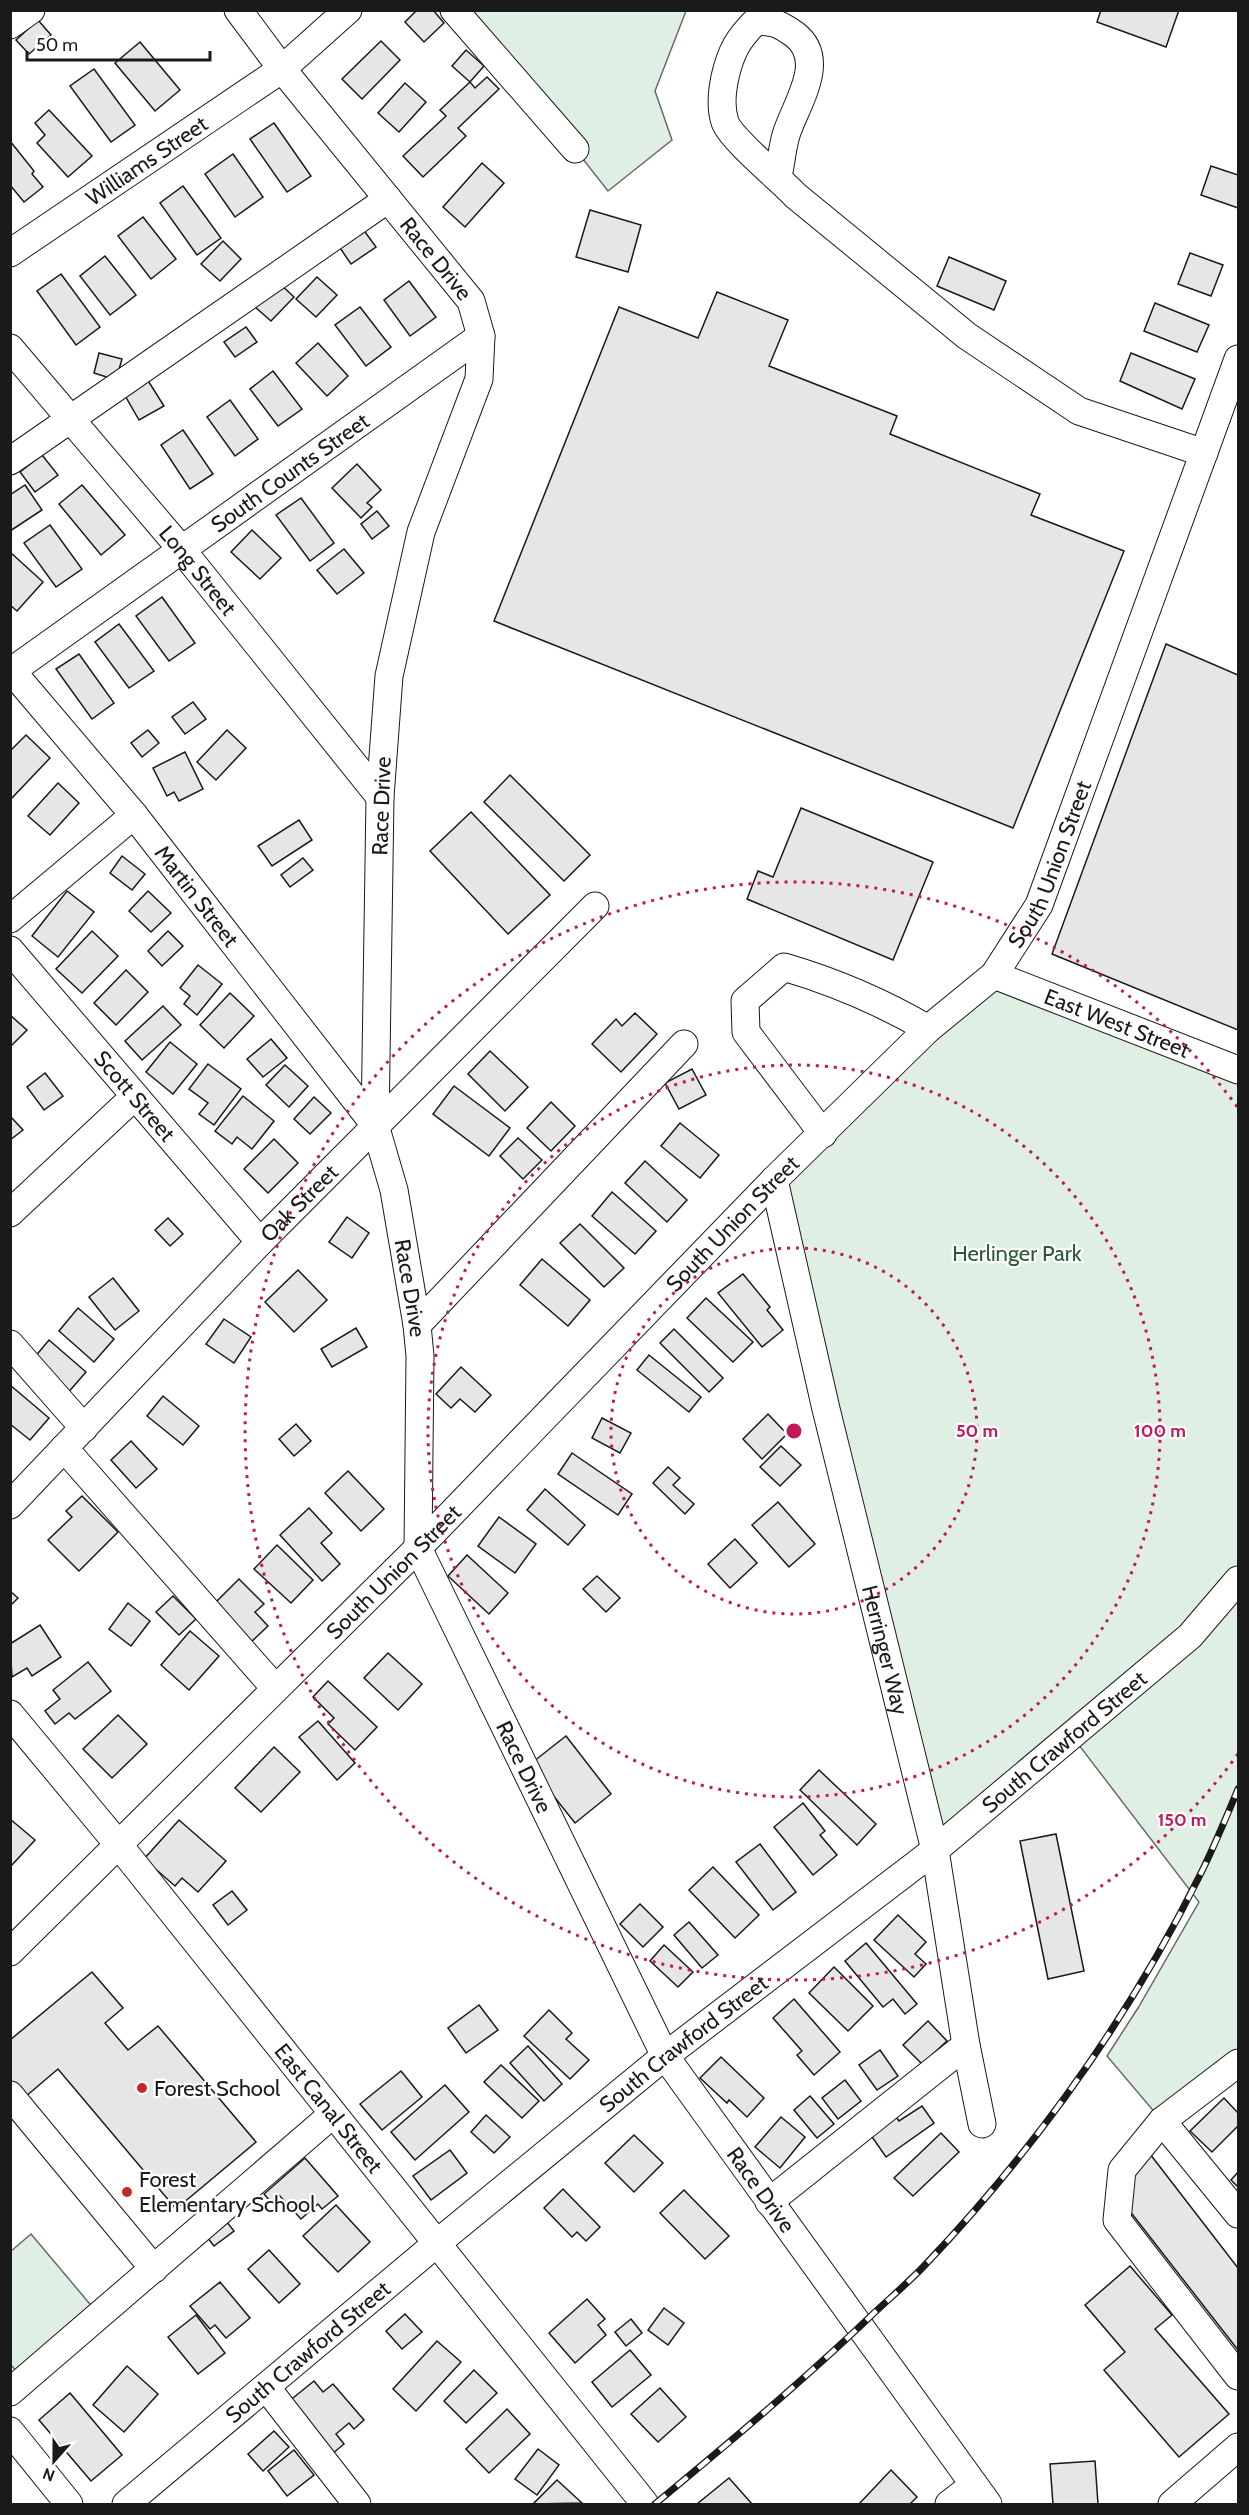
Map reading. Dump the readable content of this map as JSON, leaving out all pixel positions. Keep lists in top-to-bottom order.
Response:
{
  "streets": {
    "street": [
      "Williams Street",
      "Race Drive",
      "South Counts Street",
      "Long Street",
      "South Union Street",
      "Martin Street",
      "East West Street",
      "Scott Street",
      "Oak Street",
      "Herringer Way",
      "South Crawford Street",
      "East Canal Street"
    ]
  },
  "crossings": [
    ["Williams Street", "Race Drive"],
    ["Race Drive", "South Counts Street"],
    ["Race Drive", "Long Street"],
    ["Race Drive", "South Union Street"],
    ["Race Drive", "Martin Street"],
    ["Race Drive", "Oak Street"],
    ["Race Drive", "South Crawford Street"],
    ["South Counts Street", "Long Street"],
    ["South Counts Street", "Martin Street"],
    ["South Union Street", "East West Street"],
    ["South Union Street", "Herringer Way"],
    ["South Union Street", "East Canal Street"],
    ["Martin Street", "Oak Street"],
    ["Scott Street", "Oak Street"],
    ["Herringer Way", "South Crawford Street"],
    ["South Crawford Street", "East Canal Street"]
  ],
  "parks": ["Herlinger Park"],
  "places": ["Forest School", "Forest Elementary School"],
  "scale_bar": "50 m",
  "north": "bottom",
  "rings": ["50 m", "100 m", "150 m"]
}
